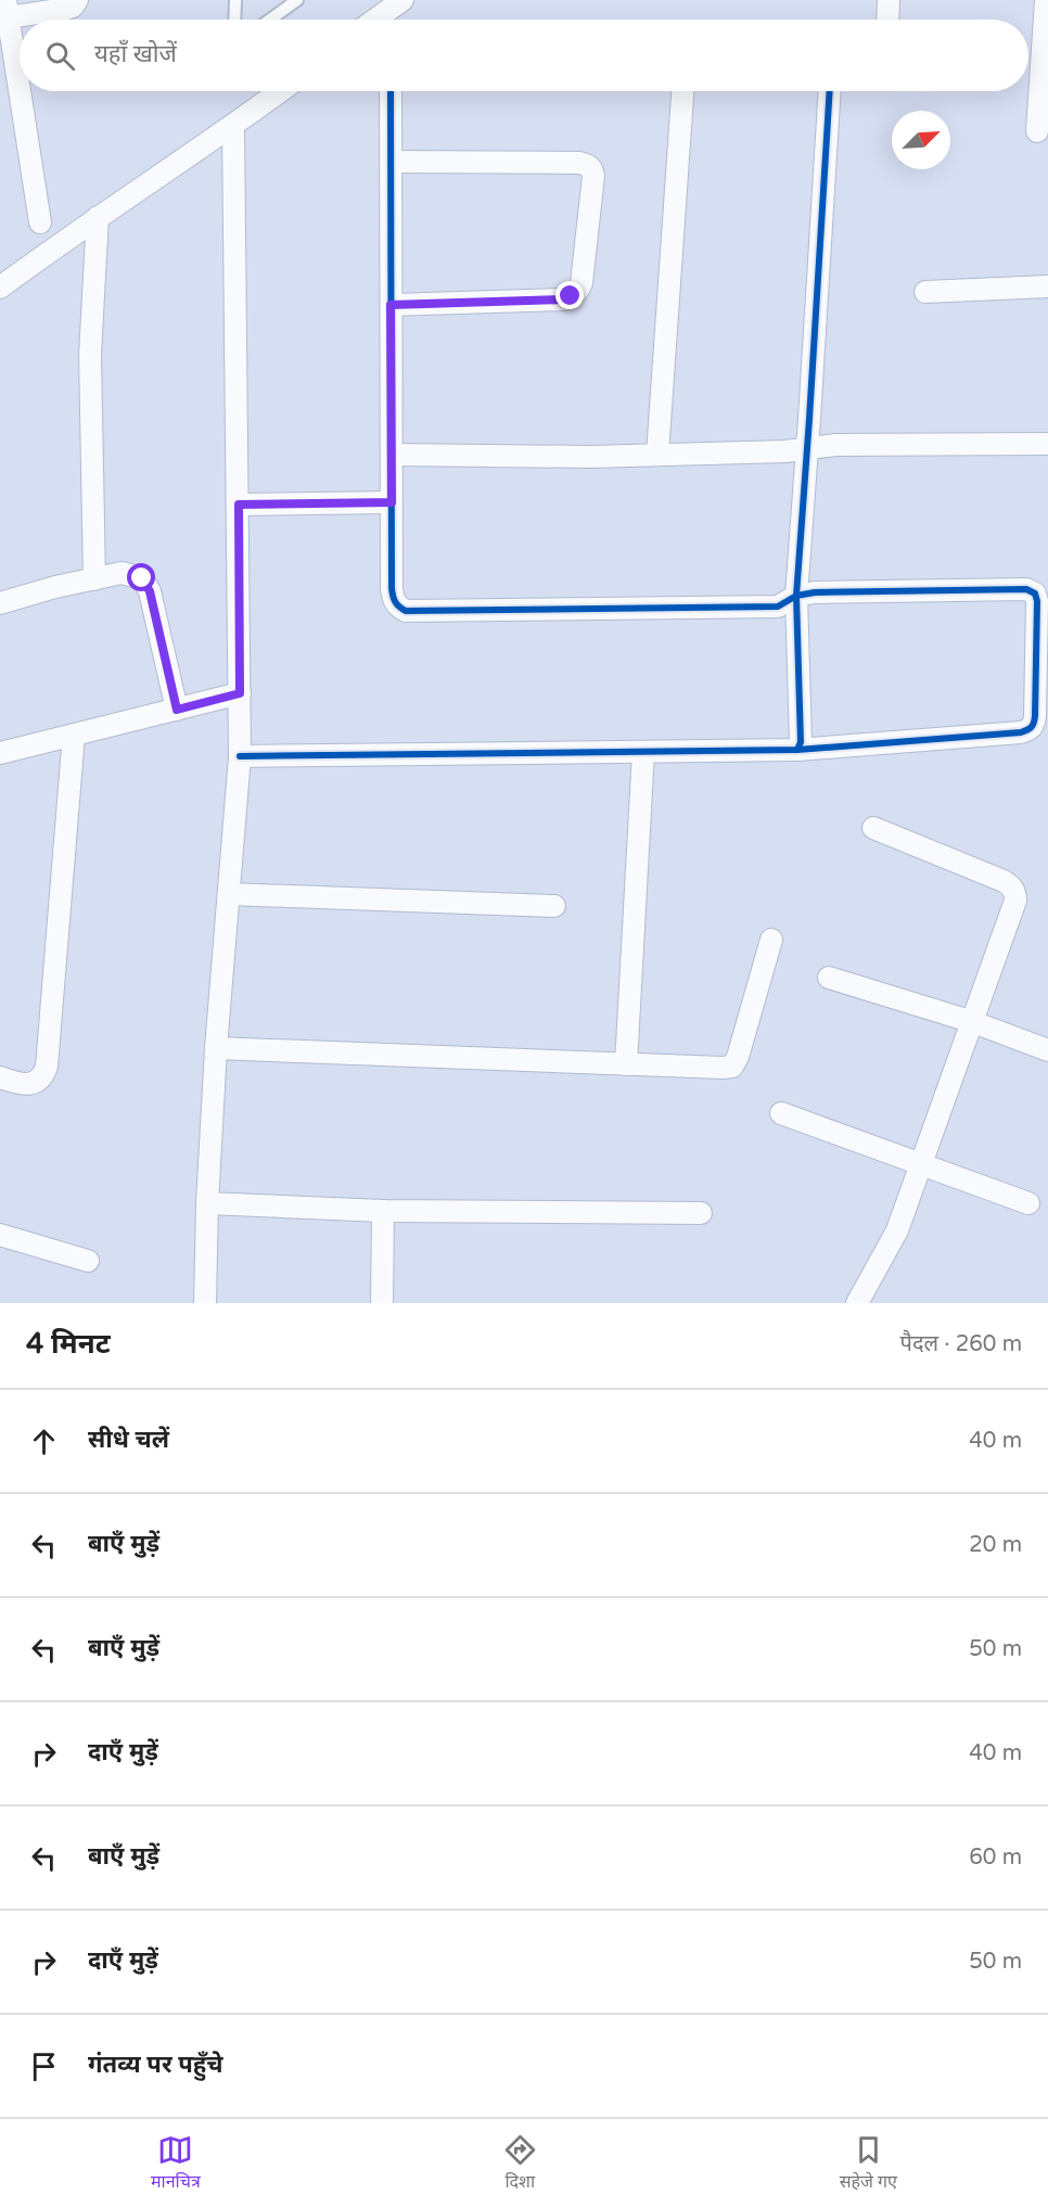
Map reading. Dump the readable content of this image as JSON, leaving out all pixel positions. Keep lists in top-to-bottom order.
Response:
{
  "north": "top right",
  "page": {
    "search": "यहाँ खोजें",
    "heading": ["4 मिनट", "पैदल · 260 m"],
    "list": [
      ["सीधे चलें", "40 m"],
      ["बाएँ मुड़ें", "20 m"],
      ["बाएँ मुड़ें", "50 m"],
      ["दाएँ मुड़ें", "40 m"],
      ["बाएँ मुड़ें", "60 m"],
      ["दाएँ मुड़ें", "50 m"],
      "गंतव्य पर पहुँचे"
    ],
    "nav": ["मानचित्र", "दिशा", "सहेजे गए"]
  }
}
